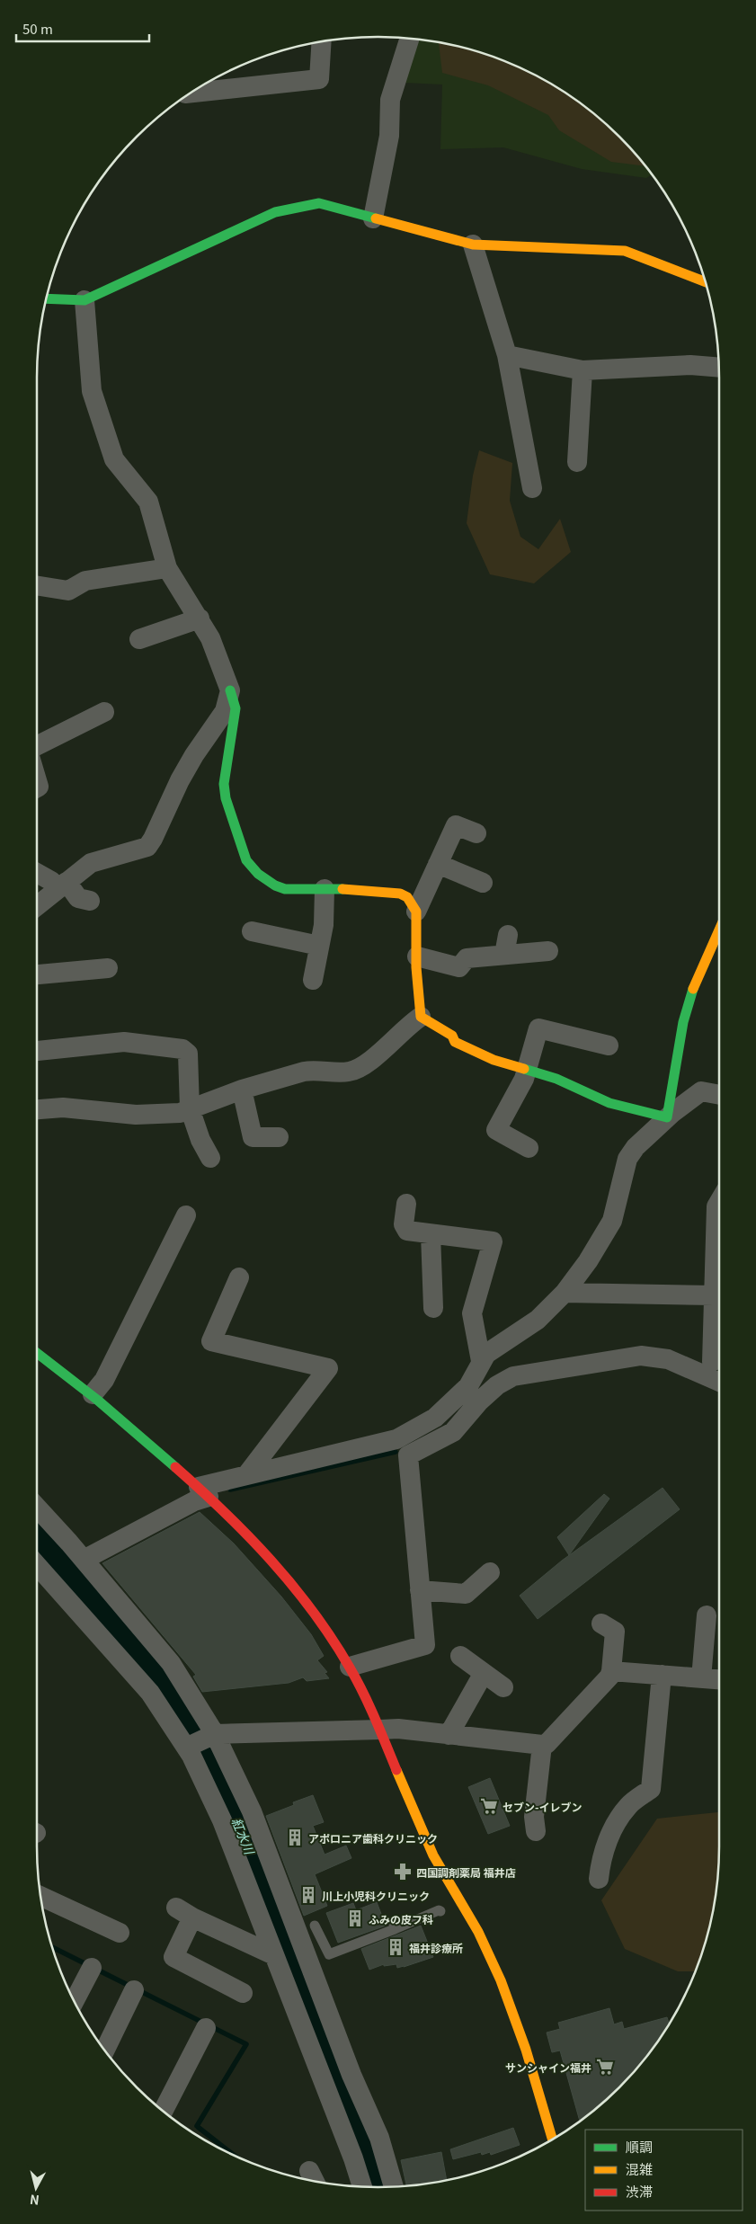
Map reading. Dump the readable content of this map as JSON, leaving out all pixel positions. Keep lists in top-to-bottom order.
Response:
{
  "water": ["紅水川"],
  "places": {
    "supermarket": ["セブン-イレブン", "サンシャイン福井"],
    "building": [
      "アポロニア歯科クリニック",
      "川上小児科クリニック",
      "ふみの皮フ科",
      "福井診療所"
    ],
    "pharmacy": ["四国調剤薬局 福井店"]
  },
  "legend": ["順調", "混雑", "渋滞"],
  "scale_bar": "50 m",
  "north": "bottom"
}
